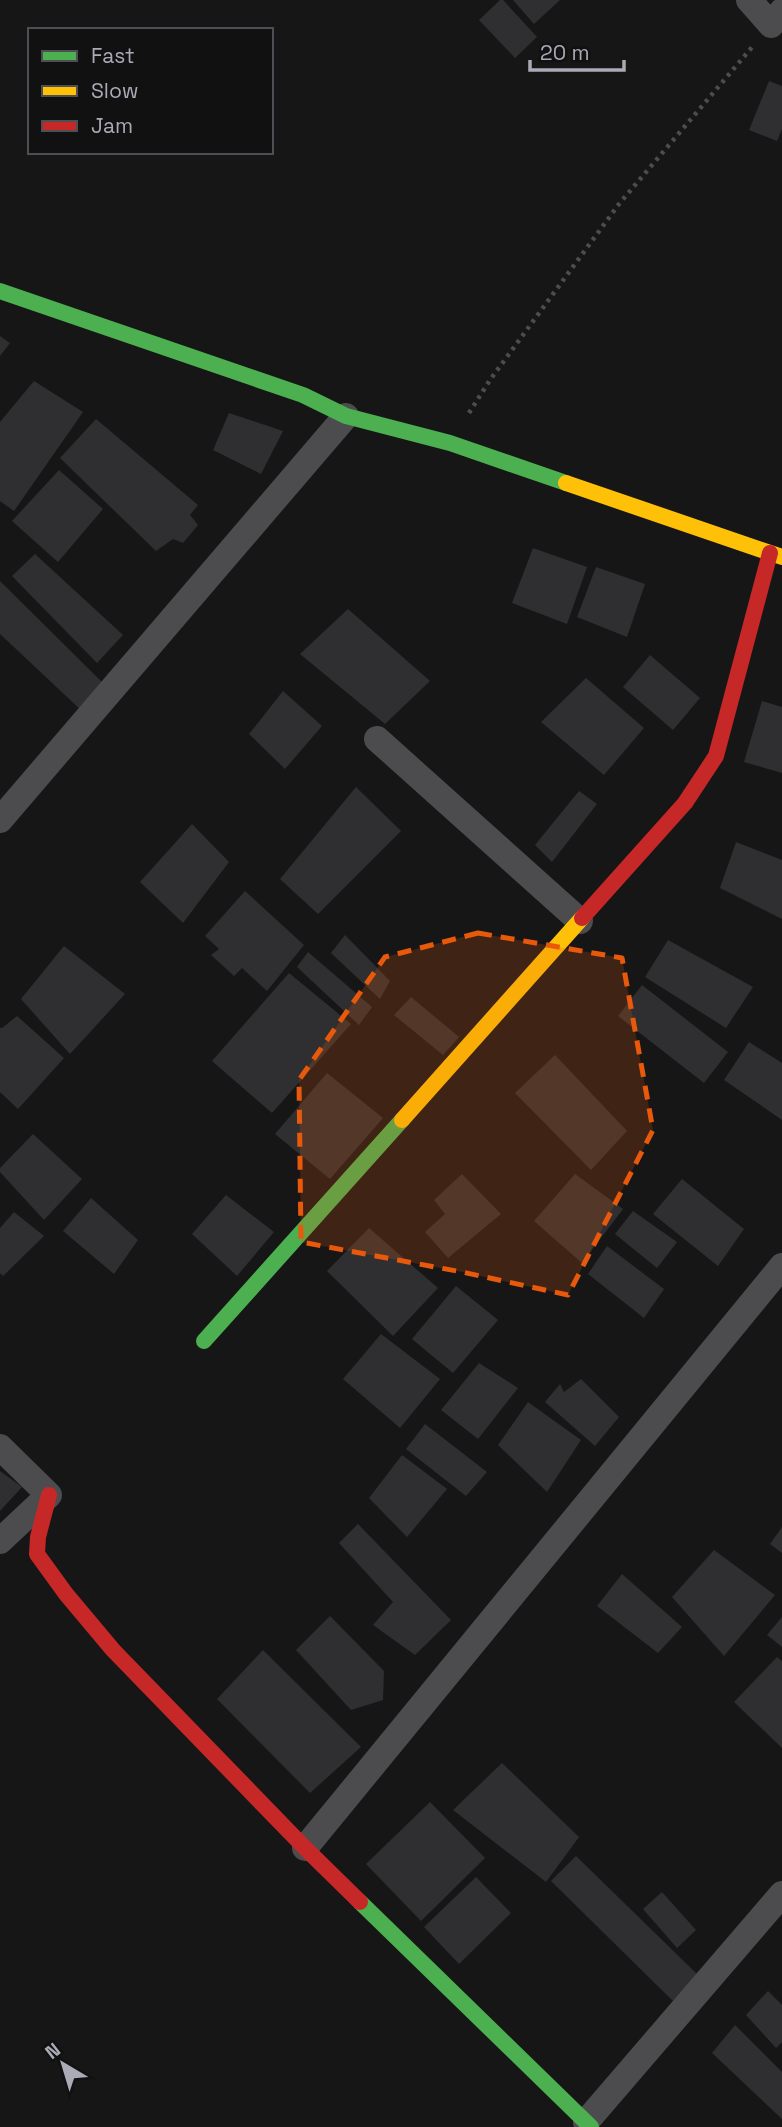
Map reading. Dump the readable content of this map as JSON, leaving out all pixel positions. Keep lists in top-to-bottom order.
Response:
{
  "legend": ["Fast", "Slow", "Jam"],
  "scale_bar": "20 m",
  "north": "top left"
}
